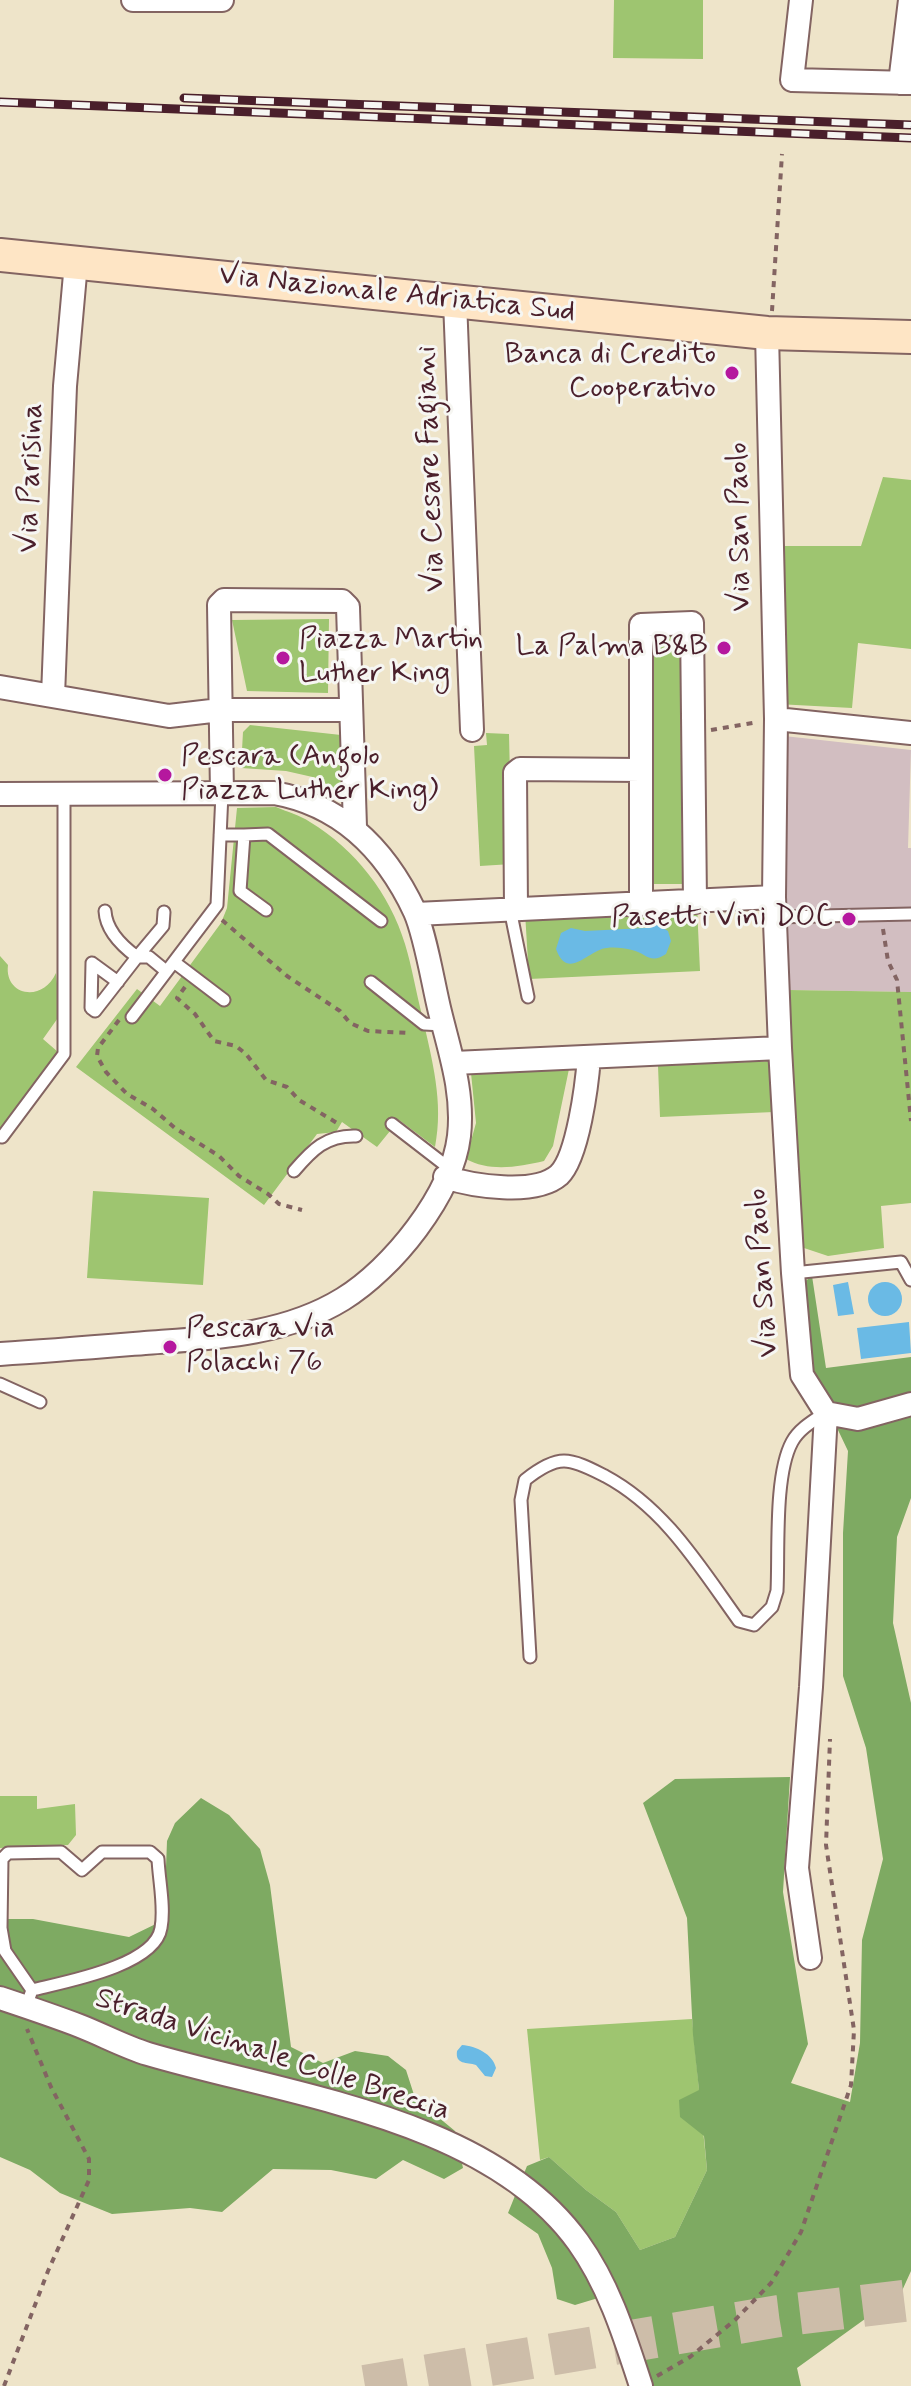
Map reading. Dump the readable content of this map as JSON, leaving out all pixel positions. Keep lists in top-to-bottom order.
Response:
{
  "streets": {
    "main road": ["Via Nazionale Adriatica Sud"],
    "street": [
      "Via Cesare Fagiani",
      "Via Parisina",
      "Via San Paolo",
      "Strada Vicinale Colle Breccia"
    ]
  },
  "crossings": [
    ["Via Nazionale Adriatica Sud", "Via Cesare Fagiani"],
    ["Via Nazionale Adriatica Sud", "Via Parisina"],
    ["Via Nazionale Adriatica Sud", "Via San Paolo"]
  ],
  "places": [
    "Banca di Credito Cooperativo",
    "La Palma B&B",
    "Piazza Martin Luther King",
    "Pescara (Angolo Piazza Luther King)",
    "Pasetti Vini DOC",
    "Pescara Via Polacchi 76"
  ]
}
